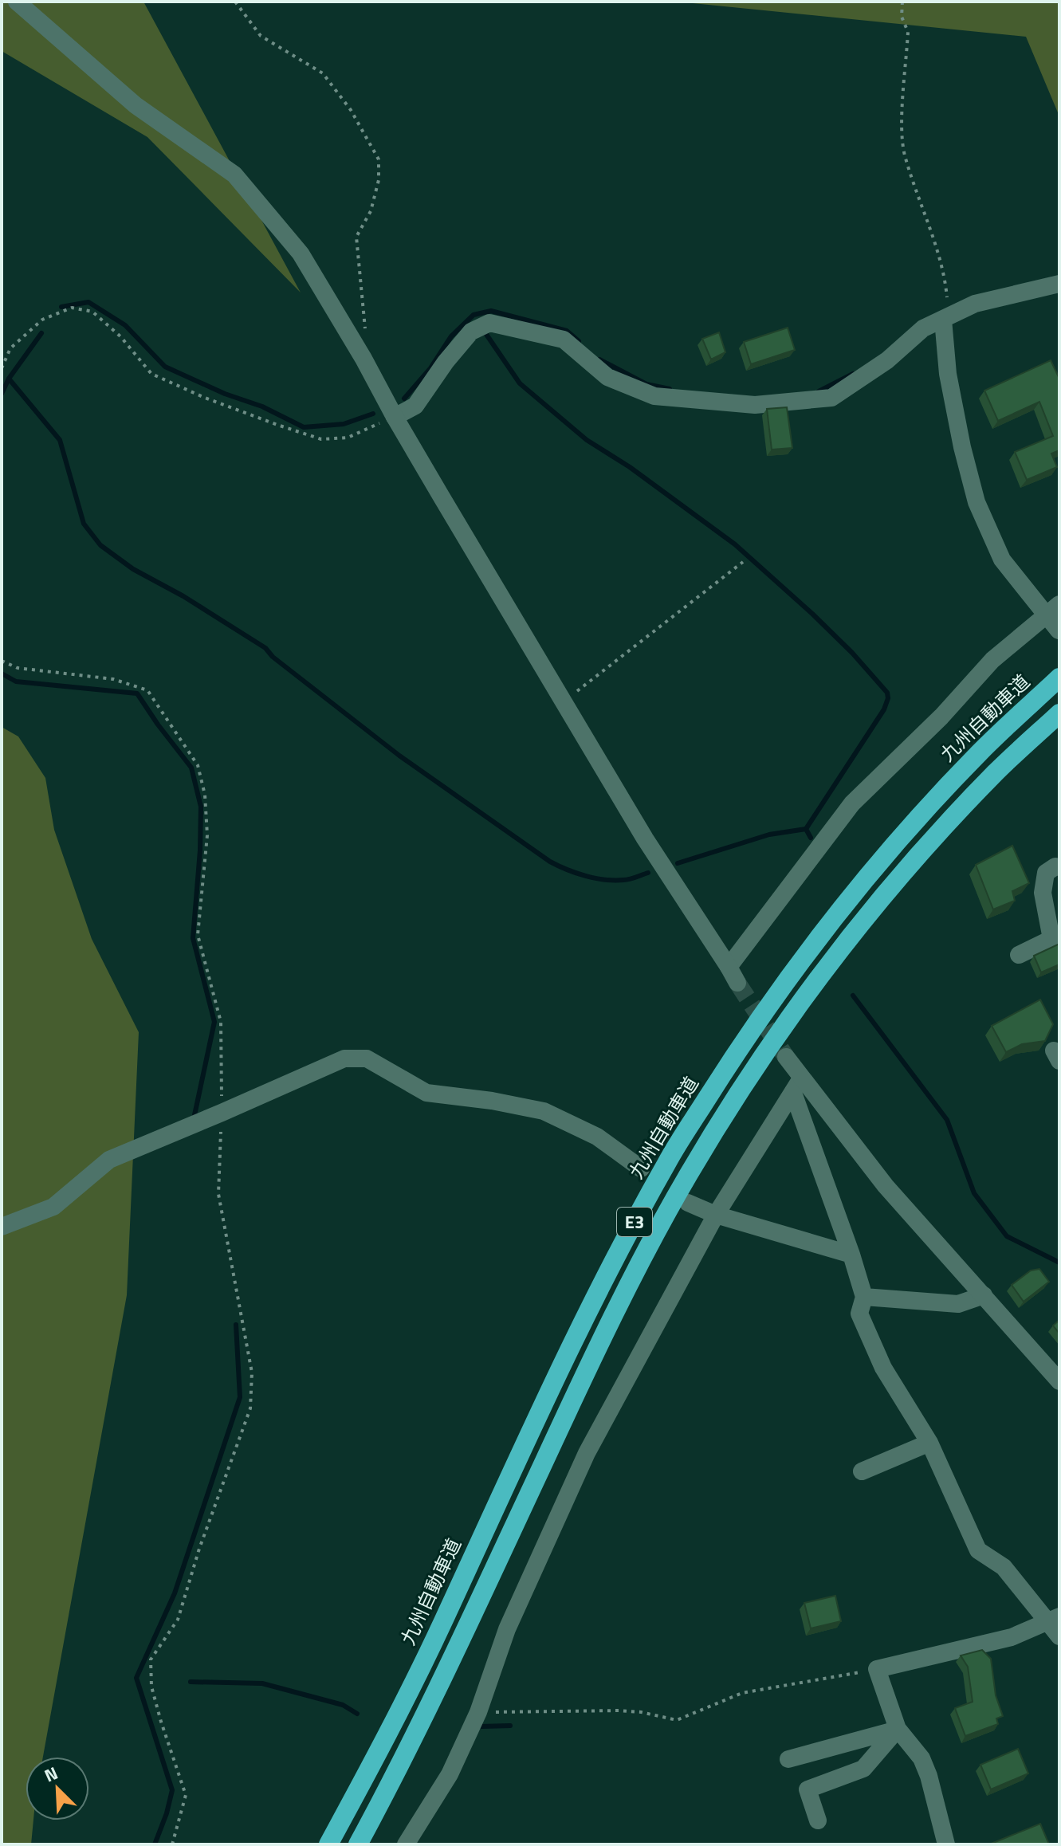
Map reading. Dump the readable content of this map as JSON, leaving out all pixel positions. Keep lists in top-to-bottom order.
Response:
{
  "streets": {
    "highway": ["九州自動車道", "E3"]
  },
  "north": "top left"
}
